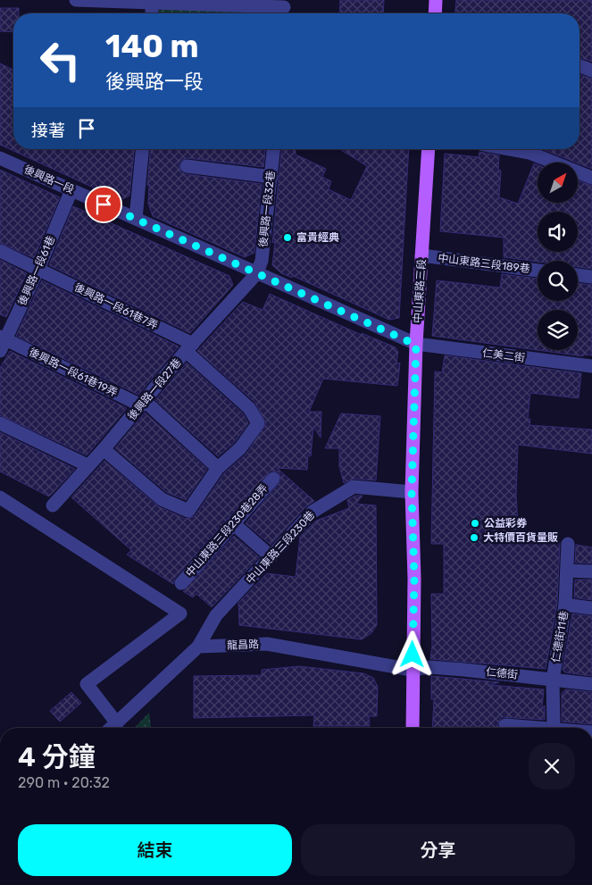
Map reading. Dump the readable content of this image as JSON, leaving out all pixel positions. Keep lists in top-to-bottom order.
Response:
{
  "streets": {
    "main road": ["中山東路三段"],
    "street": [
      "後興路一段",
      "後興路一段32巷",
      "中山東路三段189巷",
      "後興路一段61巷",
      "後興路一段61巷7弄",
      "仁美二街",
      "後興路一段61巷19弄",
      "後興路一段27巷",
      "中山東路三段230巷28弄",
      "中山東路三段230巷",
      "仁德街11巷",
      "龍昌路",
      "仁德街"
    ]
  },
  "crossings": [
    ["後興路一段", "後興路一段32巷"],
    ["後興路一段", "後興路一段61巷"],
    ["後興路一段", "中山東路三段"],
    ["後興路一段", "仁美二街"],
    ["後興路一段", "後興路一段27巷"],
    ["後興路一段32巷", "後興路一段27巷"],
    ["中山東路三段189巷", "中山東路三段"],
    ["後興路一段61巷", "後興路一段61巷7弄"],
    ["後興路一段61巷", "後興路一段61巷19弄"],
    ["中山東路三段", "仁美二街"],
    ["中山東路三段", "中山東路三段230巷"],
    ["中山東路三段", "龍昌路"],
    ["中山東路三段", "仁德街"],
    ["後興路一段61巷7弄", "後興路一段61巷19弄"],
    ["後興路一段61巷7弄", "後興路一段27巷"],
    ["後興路一段61巷19弄", "後興路一段27巷"],
    ["中山東路三段230巷", "龍昌路"],
    ["仁德街11巷", "仁德街"],
    ["龍昌路", "仁德街"]
  ],
  "places": ["富貴經典", "公益彩券", "大特價百貨量販"],
  "north": "top right",
  "page": {
    "turn": ["140 m", "後興路一段"],
    "then": "接著",
    "heading": ["4 分鐘", "290 m · 20:32"],
    "buttons": ["結束", "分享"]
  }
}
